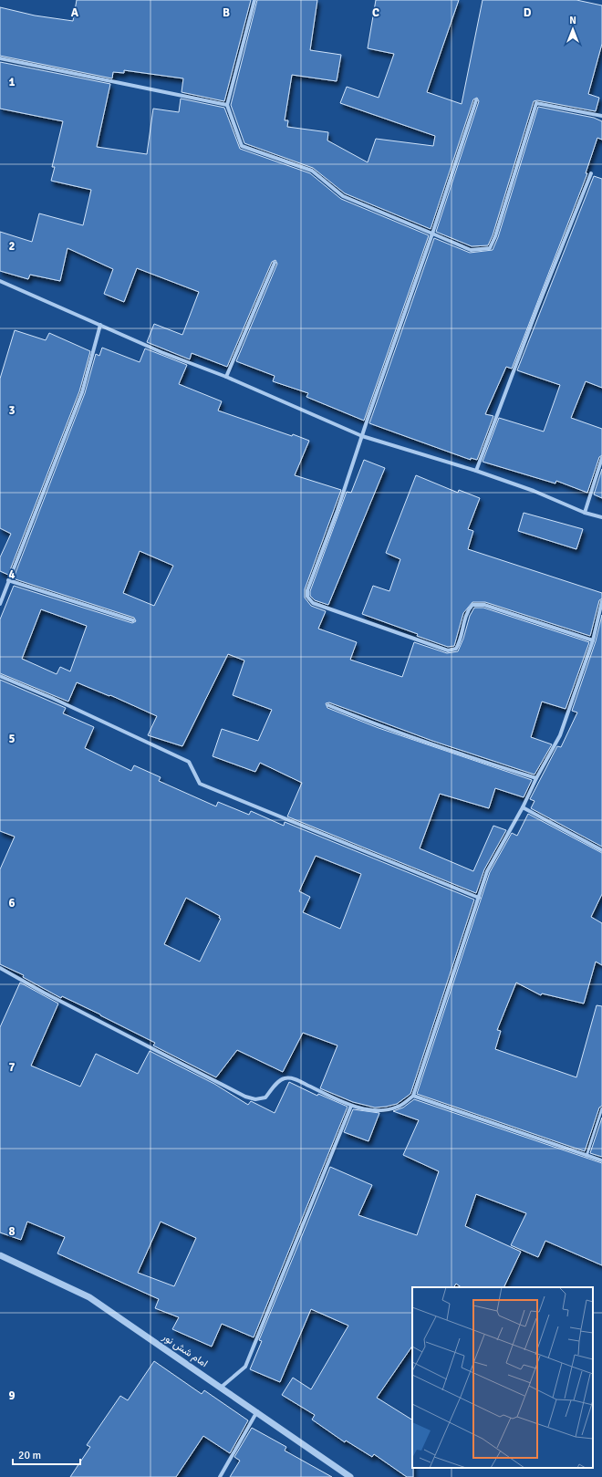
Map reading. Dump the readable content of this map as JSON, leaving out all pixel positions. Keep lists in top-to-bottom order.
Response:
{
  "streets": {
    "street": ["امام شش نور"]
  },
  "scale_bar": "20 m",
  "north": "top",
  "grid": {
    "columns": [
      "A",
      "B",
      "C",
      "D"
    ],
    "rows": [
      "1",
      "2",
      "3",
      "4",
      "5",
      "6",
      "7",
      "8",
      "9"
    ]
  }
}
